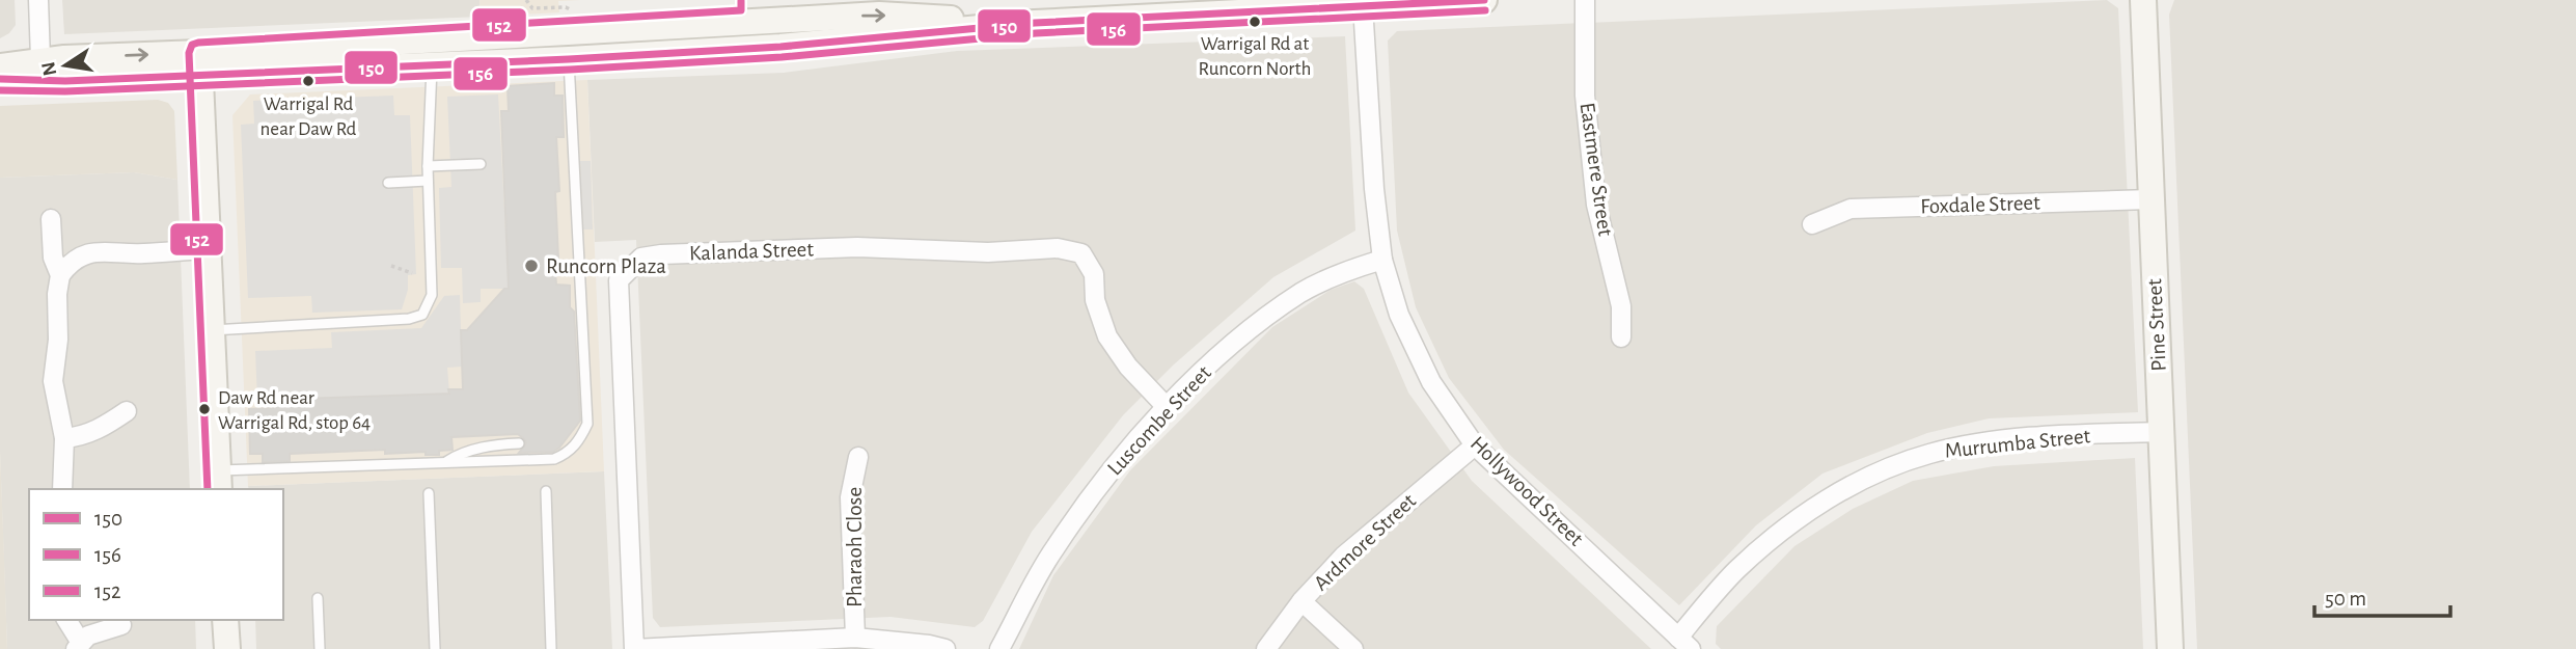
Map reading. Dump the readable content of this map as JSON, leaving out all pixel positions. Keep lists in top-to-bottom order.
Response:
{
  "streets": {
    "main road": ["Pine Street"],
    "street": [
      "Eastmere Street",
      "Foxdale Street",
      "Kalanda Street",
      "Luscombe Street",
      "Murrumba Street",
      "Hollywood Street",
      "Ardmore Street",
      "Pharaoh Close"
    ]
  },
  "crossings": [
    ["Foxdale Street", "Pine Street"],
    ["Kalanda Street", "Luscombe Street"],
    ["Pine Street", "Murrumba Street"],
    ["Luscombe Street", "Hollywood Street"],
    ["Murrumba Street", "Hollywood Street"],
    ["Hollywood Street", "Ardmore Street"]
  ],
  "places": [
    "Warrigal Rd at Runcorn North",
    "Warrigal Rd near Daw Rd",
    "Runcorn Plaza",
    "Daw Rd near Warrigal Rd, stop 64"
  ],
  "lines": ["transit line 150", "transit line 152", "transit line 156"],
  "legend": ["150", "156", "152"],
  "scale_bar": "50 m",
  "north": "left"
}
